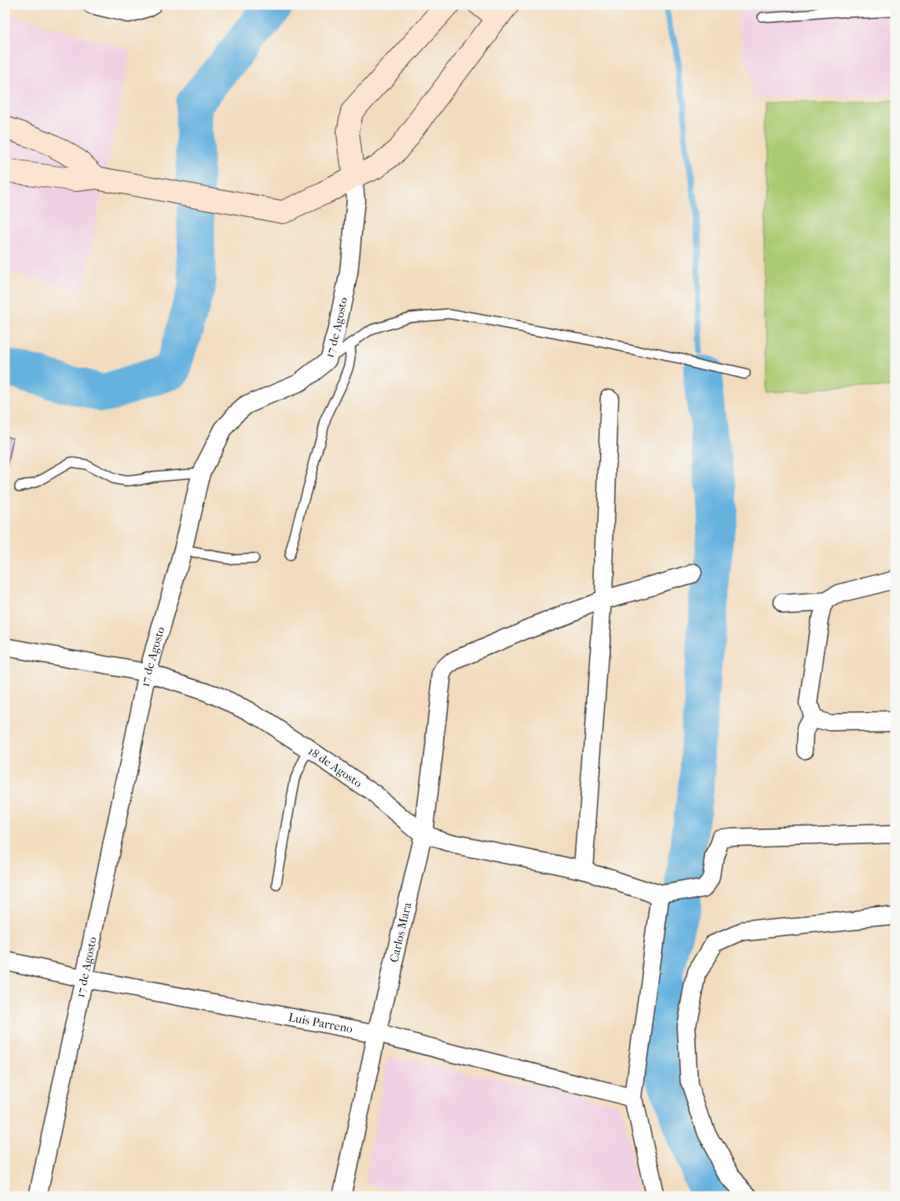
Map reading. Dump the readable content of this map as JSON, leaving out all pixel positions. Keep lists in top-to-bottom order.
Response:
{
  "streets": {
    "street": [
      "17 de Agosto",
      "18 de Agosto",
      "Carlos Mara",
      "Luis Parreno"
    ]
  },
  "crossings": [
    ["17 de Agosto", "18 de Agosto"],
    ["17 de Agosto", "Luis Parreno"],
    ["18 de Agosto", "Carlos Mara"],
    ["Carlos Mara", "Luis Parreno"]
  ]
}
